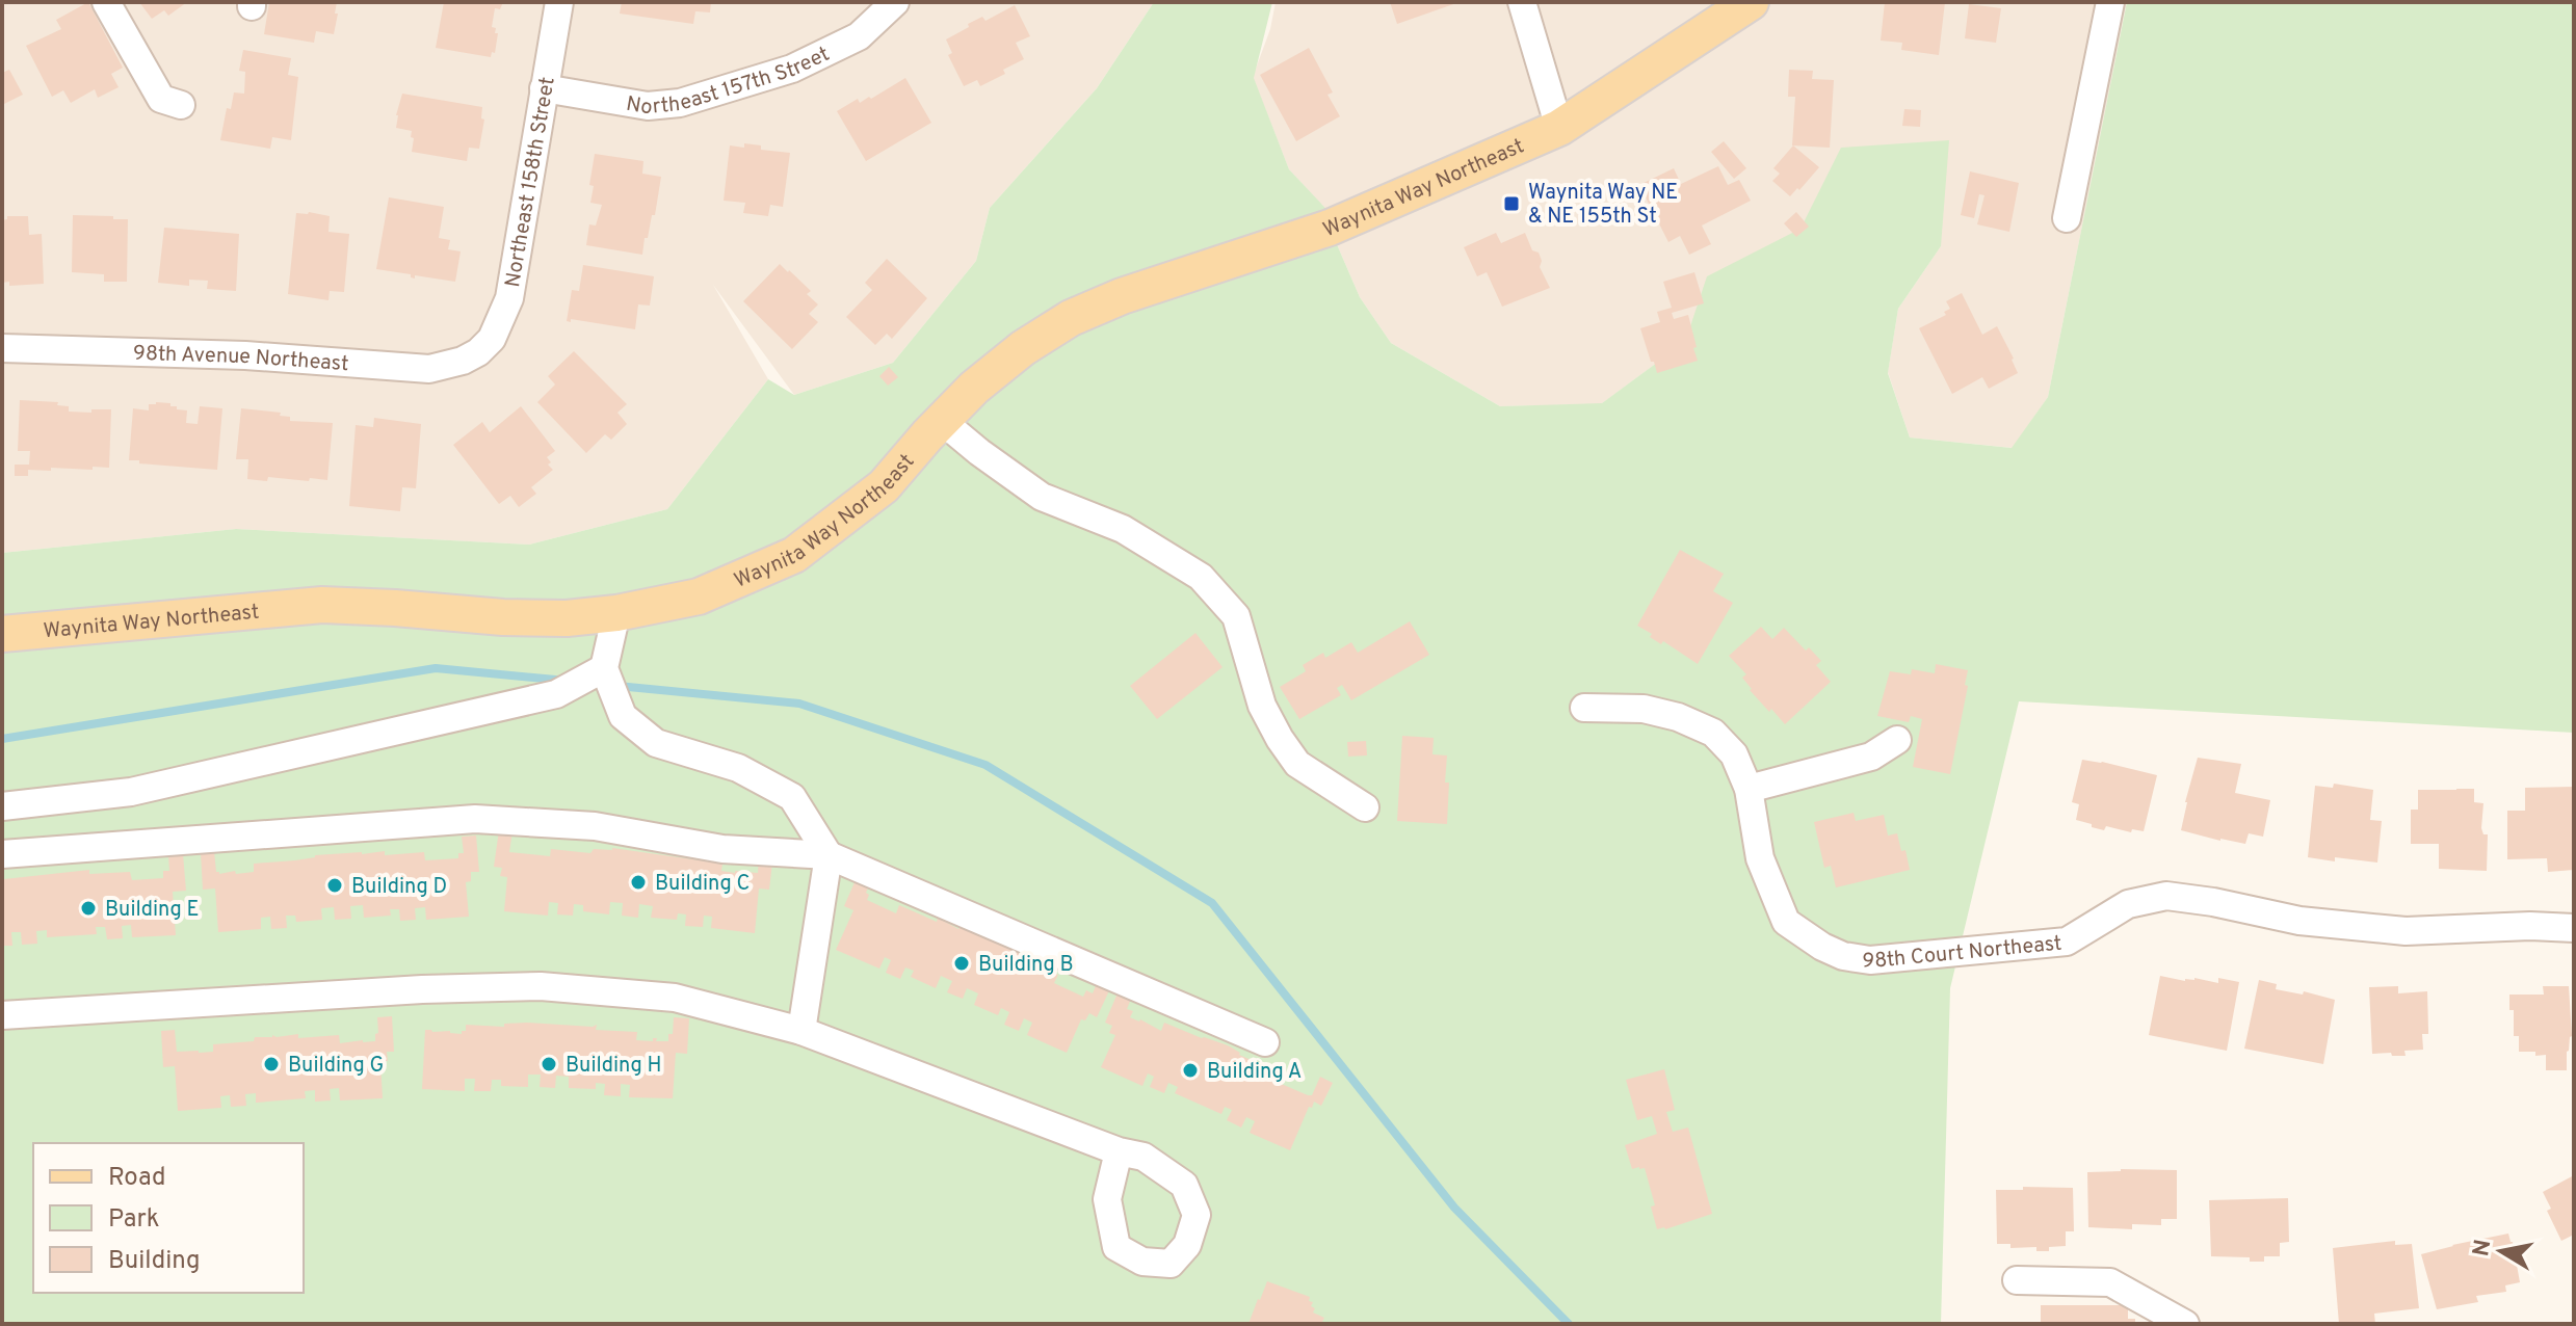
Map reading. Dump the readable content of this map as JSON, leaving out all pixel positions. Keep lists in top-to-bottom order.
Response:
{
  "streets": {
    "main road": ["Waynita Way Northeast"],
    "street": [
      "Northeast 157th Street",
      "Northeast 158th Street",
      "98th Avenue Northeast",
      "98th Court Northeast"
    ]
  },
  "crossings": [
    ["Northeast 157th Street", "Northeast 158th Street"],
    ["Northeast 158th Street", "98th Avenue Northeast"]
  ],
  "places": {
    "transit": ["Waynita Way NE & NE 155th St"],
    "other": [
      "Building C",
      "Building D",
      "Building E",
      "Building B",
      "Building G",
      "Building H",
      "Building A"
    ]
  },
  "legend": ["Road", "Park", "Building"],
  "north": "left"
}
